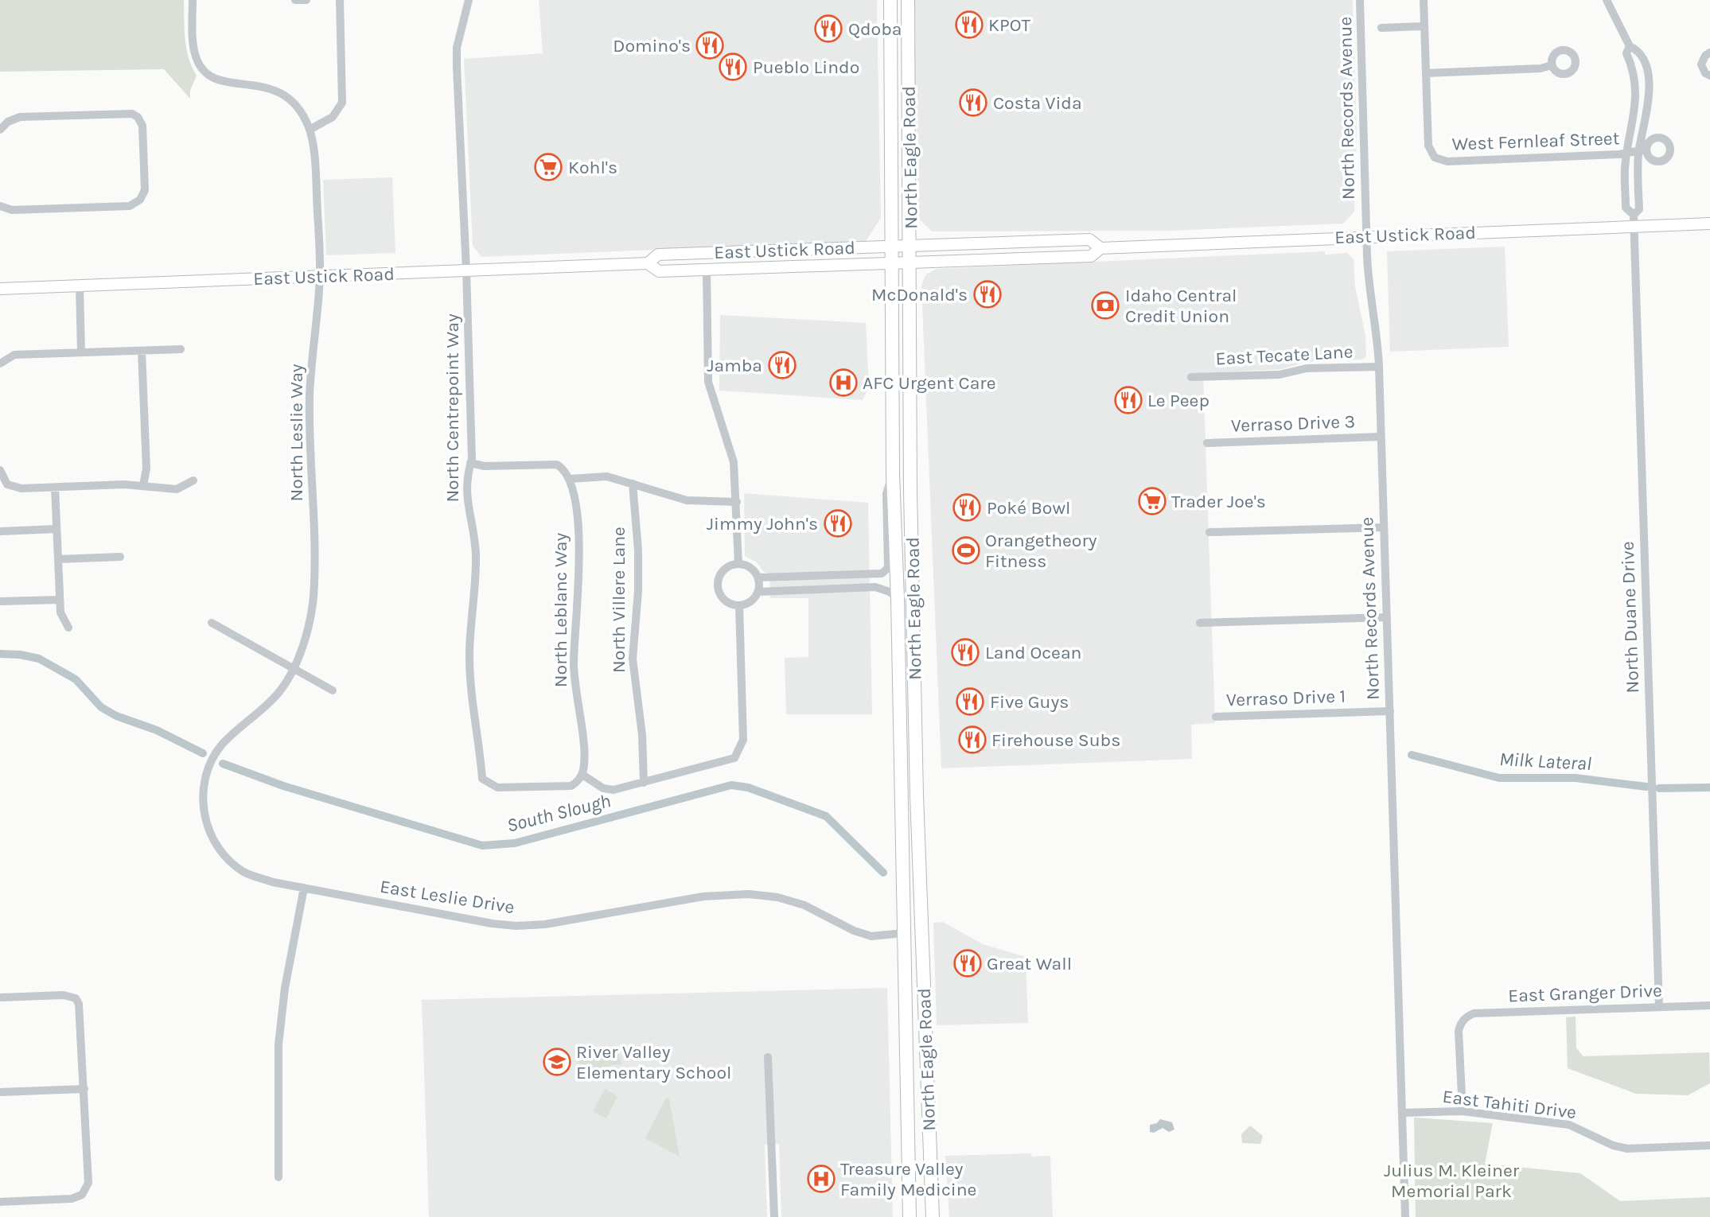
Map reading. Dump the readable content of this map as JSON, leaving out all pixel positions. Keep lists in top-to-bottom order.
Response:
{
  "streets": {
    "highway": ["North Eagle Road"],
    "main road": ["East Ustick Road"],
    "street": [
      "North Records Avenue",
      "West Fernleaf Street",
      "East Tecate Lane",
      "North Centrepoint Way",
      "Verraso Drive 3",
      "North Leslie Way",
      "North Villere Lane",
      "North Leblanc Way",
      "North Duane Drive",
      "Verraso Drive 1",
      "East Leslie Drive",
      "East Granger Drive",
      "East Tahiti Drive"
    ]
  },
  "crossings": [
    ["North Records Avenue", "East Ustick Road"],
    ["North Records Avenue", "East Tecate Lane"],
    ["North Records Avenue", "Verraso Drive 3"],
    ["North Records Avenue", "Verraso Drive 1"],
    ["North Records Avenue", "East Tahiti Drive"],
    ["North Eagle Road", "East Ustick Road"],
    ["North Eagle Road", "East Leslie Drive"],
    ["East Ustick Road", "North Centrepoint Way"],
    ["East Ustick Road", "North Leslie Way"],
    ["East Ustick Road", "North Duane Drive"],
    ["North Centrepoint Way", "North Leblanc Way"],
    ["North Leslie Way", "East Leslie Drive"],
    ["North Duane Drive", "East Granger Drive"],
    ["East Granger Drive", "East Tahiti Drive"]
  ],
  "water": ["Milk Lateral", "South Slough"],
  "parks": ["Julius M. Kleiner Memorial Park"],
  "places": {
    "restaurant": [
      "KPOT",
      "Qdoba",
      "Domino's",
      "Pueblo Lindo",
      "Costa Vida",
      "McDonald's",
      "Jamba",
      "Le Peep",
      "Poké Bowl",
      "Jimmy John's",
      "Land Ocean",
      "Five Guys",
      "Firehouse Subs",
      "Great Wall"
    ],
    "supermarket": ["Kohl's", "Trader Joe's"],
    "bank": ["Idaho Central Credit Union"],
    "hospital": ["AFC Urgent Care", "Treasure Valley Family Medicine"],
    "sports": ["Orangetheory Fitness"],
    "school or university": ["River Valley Elementary School"]
  }
}
